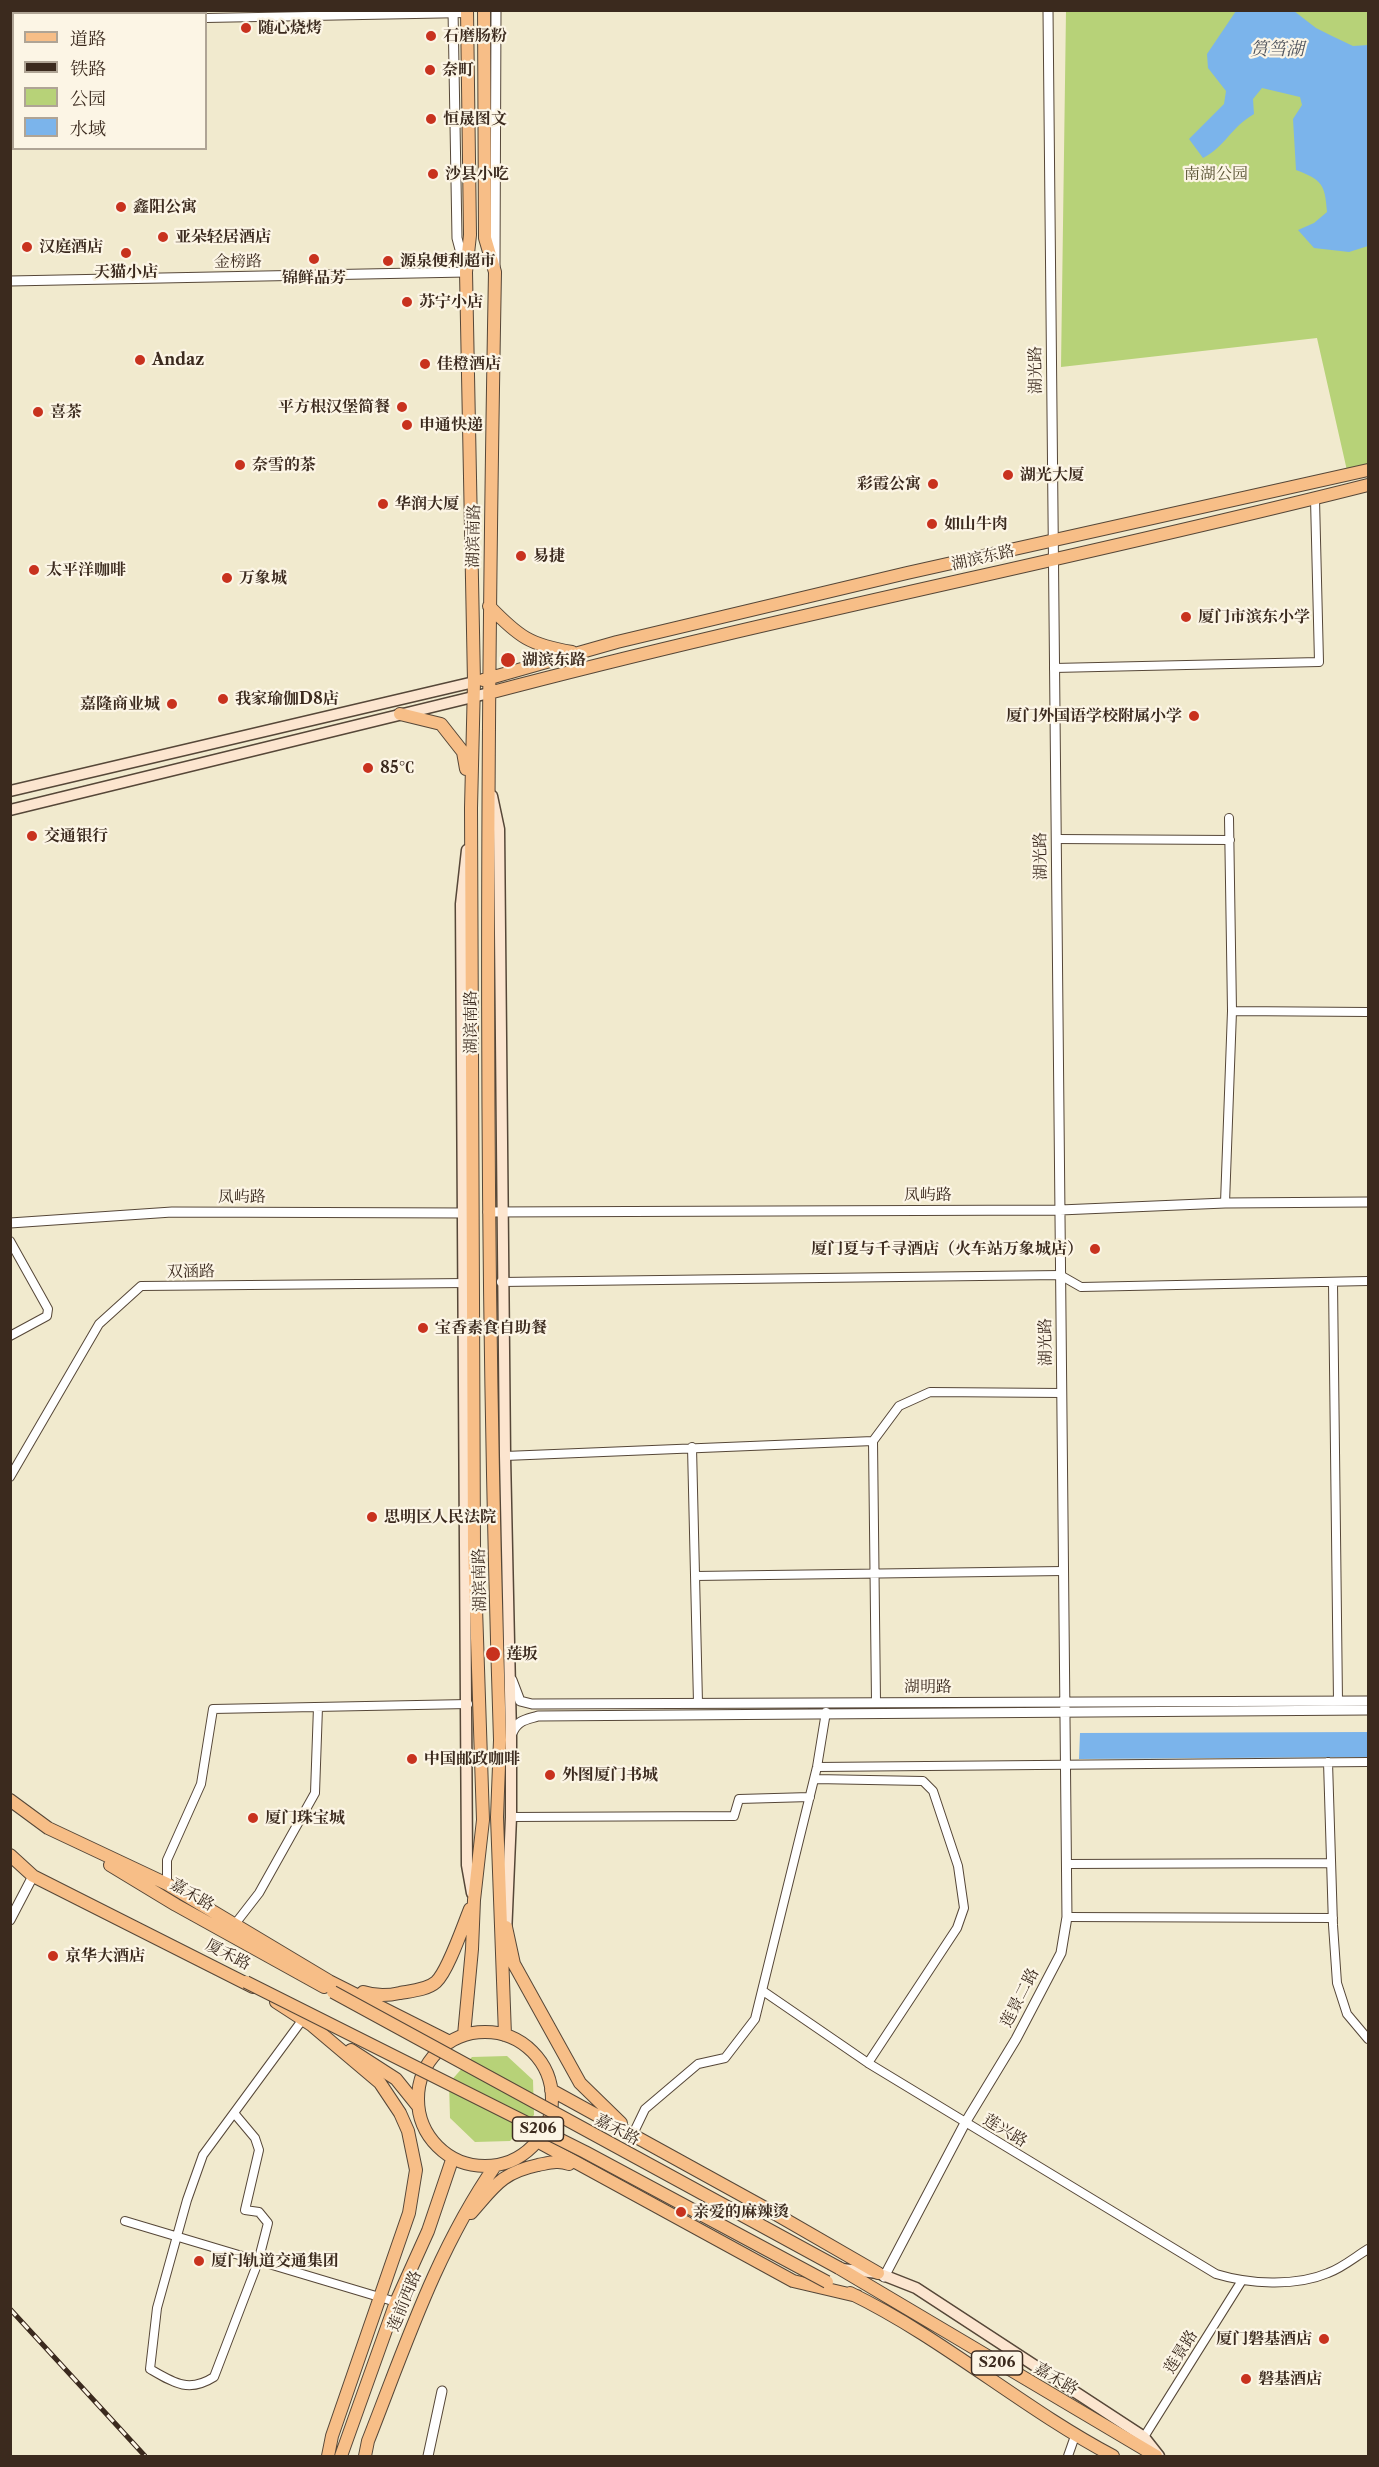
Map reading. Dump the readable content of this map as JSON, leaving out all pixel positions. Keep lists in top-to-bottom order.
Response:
{
  "streets": {
    "main road": [
      "湖滨南路",
      "湖滨东路",
      "嘉禾路",
      "厦禾路",
      "S206",
      "莲前西路"
    ],
    "street": [
      "金榜路",
      "湖光路",
      "凤屿路",
      "双涵路",
      "湖明路",
      "莲景二路",
      "莲兴路",
      "莲景路"
    ]
  },
  "crossings": [
    ["金榜路", "湖滨南路"],
    ["湖光路", "湖滨东路"],
    ["湖光路", "凤屿路"],
    ["湖光路", "湖明路"],
    ["湖光路", "莲景二路"],
    ["湖滨南路", "湖滨东路"],
    ["湖滨南路", "凤屿路"],
    ["湖滨南路", "双涵路"],
    ["湖滨南路", "厦禾路"],
    ["湖滨南路", "S206"],
    ["湖滨南路", "莲前西路"],
    ["湖明路", "莲景二路"],
    ["嘉禾路", "S206"],
    ["厦禾路", "S206"],
    ["厦禾路", "莲前西路"],
    ["莲景二路", "S206"],
    ["莲景二路", "莲兴路"],
    ["S206", "莲前西路"],
    ["莲兴路", "莲景路"]
  ],
  "water": ["筼筜湖"],
  "parks": ["南湖公园"],
  "places": [
    "随心烧烤",
    "石磨肠粉",
    "奈町",
    "恒晟图文",
    "沙县小吃",
    "鑫阳公寓",
    "亚朵轻居酒店",
    "汉庭酒店",
    "天猫小店",
    "锦鲜品芳",
    "源泉便利超市",
    "苏宁小店",
    "Andaz",
    "佳橙酒店",
    "平方根汉堡简餐",
    "喜茶",
    "申通快递",
    "奈雪的茶",
    "湖光大厦",
    "彩霞公寓",
    "华润大厦",
    "如山牛肉",
    "易捷",
    "太平洋咖啡",
    "万象城",
    "厦门市滨东小学",
    "湖滨东路",
    "我家瑜伽D8店",
    "嘉隆商业城",
    "厦门外国语学校附属小学",
    "85℃",
    "交通银行",
    "厦门夏与千寻酒店（火车站万象城店）",
    "宝香素食自助餐",
    "思明区人民法院",
    "莲坂",
    "中国邮政咖啡",
    "外图厦门书城",
    "厦门珠宝城",
    "京华大酒店",
    "亲爱的麻辣烫",
    "厦门轨道交通集团",
    "厦门磐基酒店",
    "磐基酒店"
  ],
  "legend": [
    "道路",
    "铁路",
    "公园",
    "水域"
  ]
}
